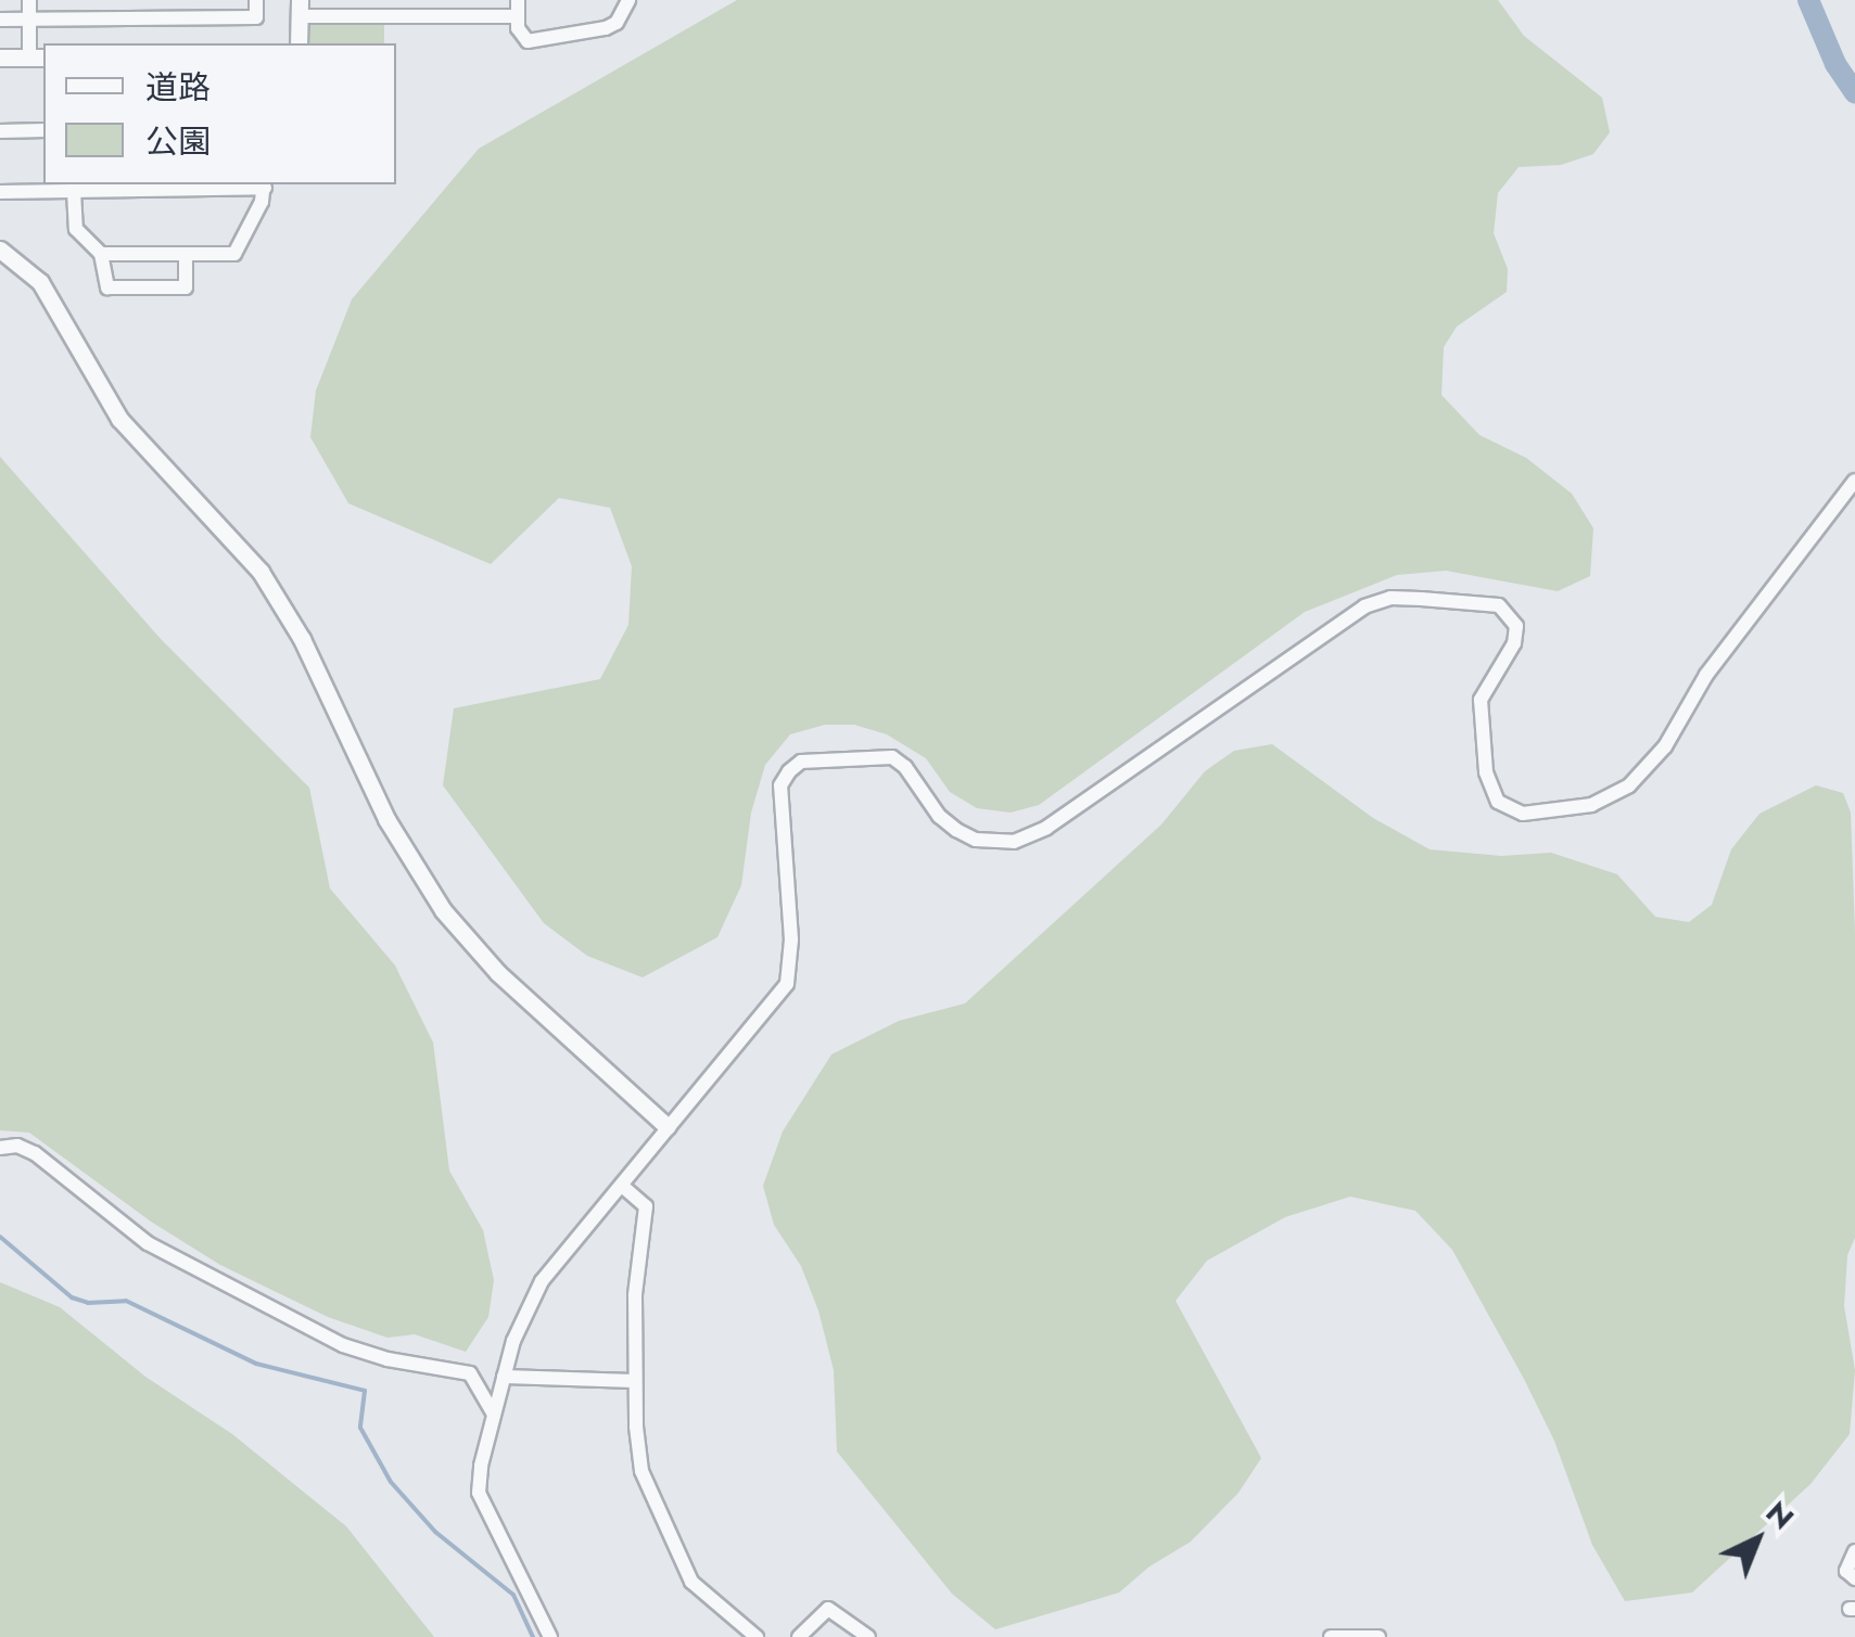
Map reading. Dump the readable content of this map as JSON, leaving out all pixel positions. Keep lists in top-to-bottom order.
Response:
{
  "legend": ["道路", "公園"],
  "north": "top right"
}
